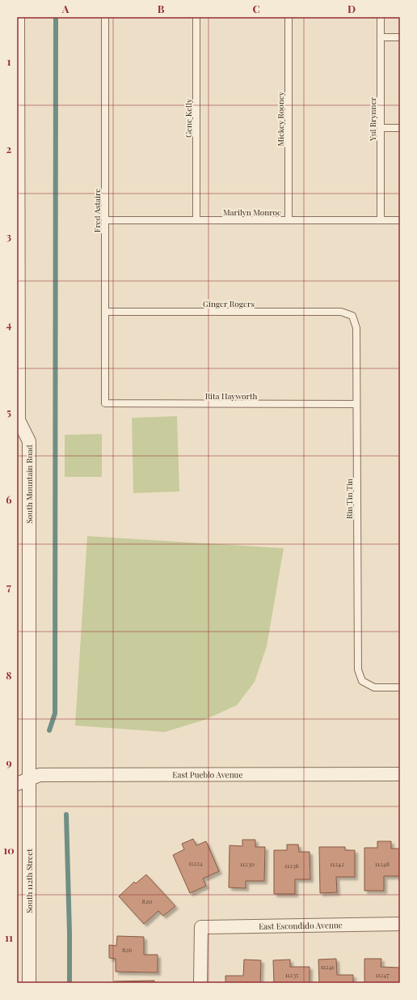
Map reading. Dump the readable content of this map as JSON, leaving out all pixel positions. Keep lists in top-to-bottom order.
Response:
{
  "streets": {
    "street": [
      "South Mountain Road",
      "East Pueblo Avenue",
      "South 112th Street",
      "East Escondido Avenue"
    ],
    "lane": [
      "Gene Kelly",
      "Mickey Rooney",
      "Yul Brynner",
      "Fred Astaire",
      "Marilyn Monroe",
      "Ginger Rogers",
      "Rita Hayworth",
      "Rin Tin Tin"
    ]
  },
  "crossings": [
    ["Gene Kelly", "Marilyn Monroe"],
    ["Mickey Rooney", "Marilyn Monroe"],
    ["Yul Brynner", "Marilyn Monroe"],
    ["Fred Astaire", "Marilyn Monroe"],
    ["Fred Astaire", "Ginger Rogers"],
    ["Fred Astaire", "Rita Hayworth"],
    ["Ginger Rogers", "Rin Tin Tin"],
    ["Rita Hayworth", "Rin Tin Tin"],
    ["South Mountain Road", "East Pueblo Avenue"],
    ["South Mountain Road", "South 112th Street"],
    ["East Pueblo Avenue", "South 112th Street"]
  ],
  "house_numbers": [
    "11224",
    "11230",
    "11242",
    "11248",
    "11236",
    "820",
    "826",
    "11241",
    "11235",
    "11247"
  ],
  "grid": {
    "columns": [
      "A",
      "B",
      "C",
      "D"
    ],
    "rows": [
      "1",
      "2",
      "3",
      "4",
      "5",
      "6",
      "7",
      "8",
      "9",
      "10",
      "11"
    ]
  }
}
